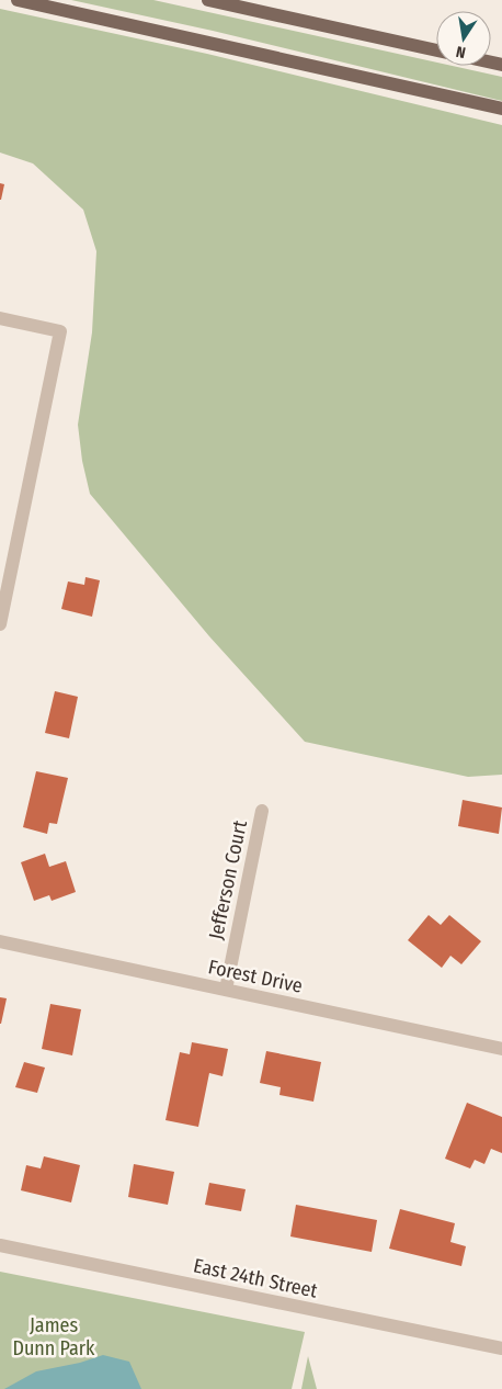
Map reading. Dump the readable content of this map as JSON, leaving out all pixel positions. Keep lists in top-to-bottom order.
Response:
{
  "streets": {
    "street": ["Jefferson Court", "Forest Drive", "East 24th Street"]
  },
  "crossings": [
    ["Jefferson Court", "Forest Drive"]
  ],
  "parks": ["James Dunn Park"],
  "north": "bottom"
}
